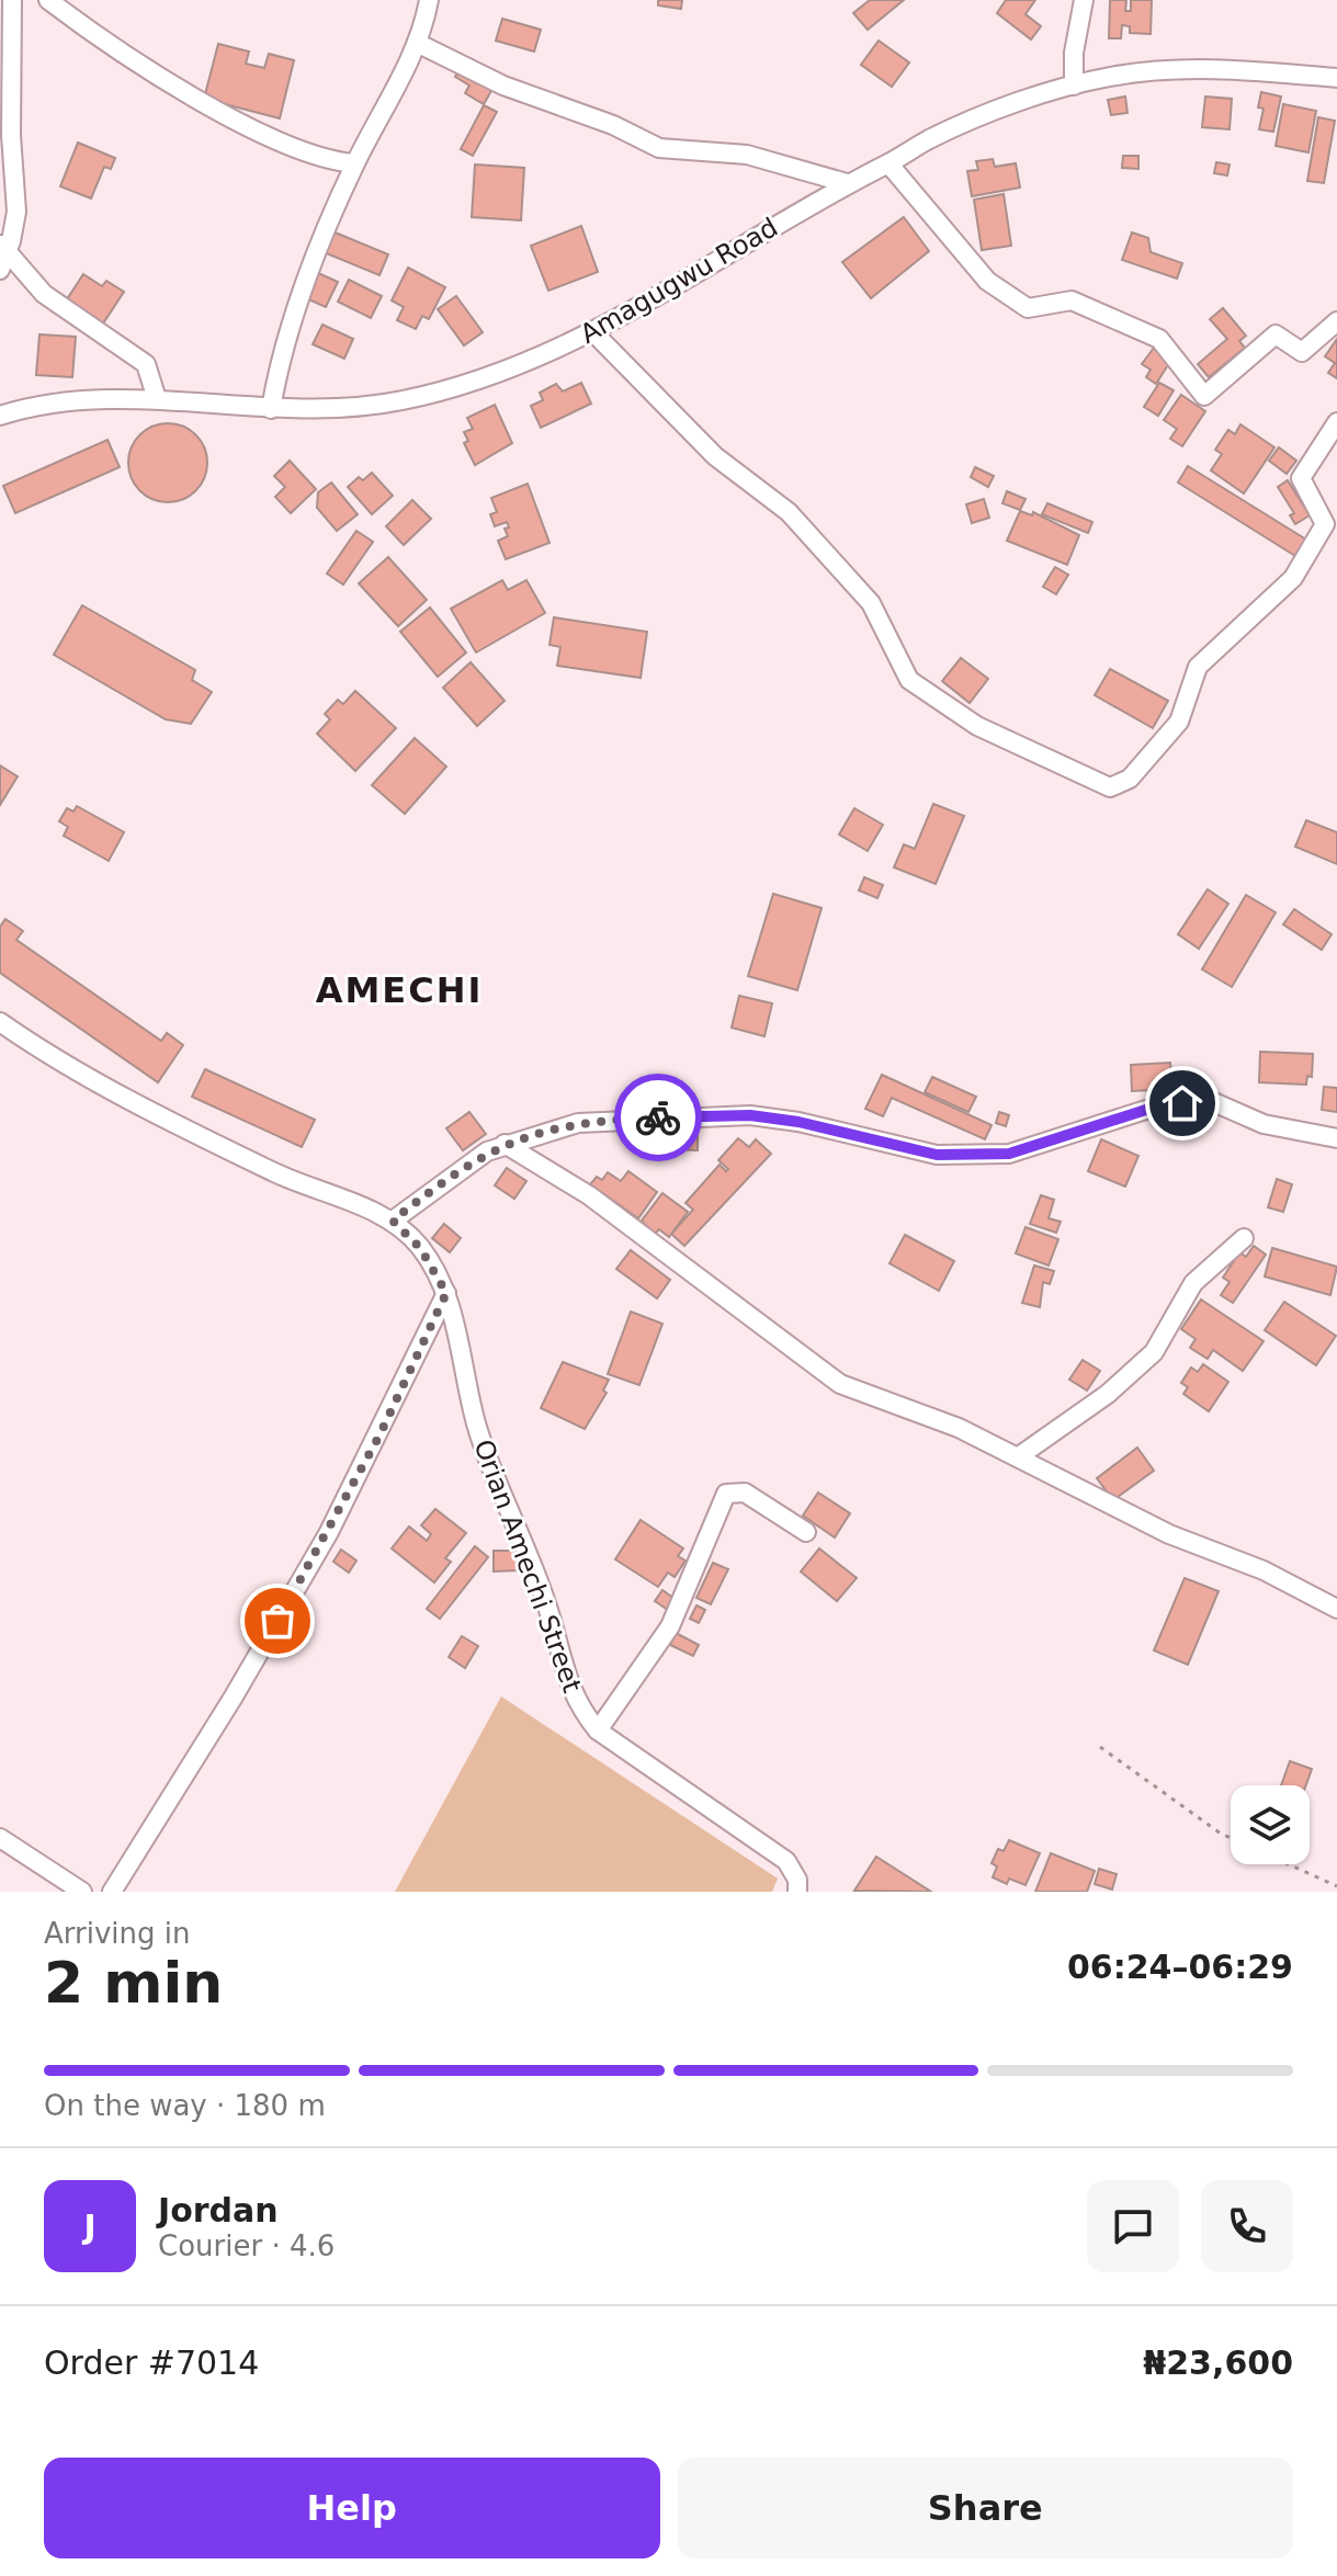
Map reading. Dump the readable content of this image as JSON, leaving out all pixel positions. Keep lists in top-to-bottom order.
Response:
{
  "streets": {
    "street": ["Amagugwu Road", "Orian Amechi Street"]
  },
  "districts": ["AMECHI"],
  "page": {
    "heading": ["2 min", "Arriving in", "06:24–06:29"],
    "panel": [
      "Jordan",
      "Courier · 4.6",
      "Order #7014",
      "₦23,600"
    ],
    "bar": "On the way · 180 m",
    "round": "J",
    "buttons": ["Help", "Share"]
  }
}
